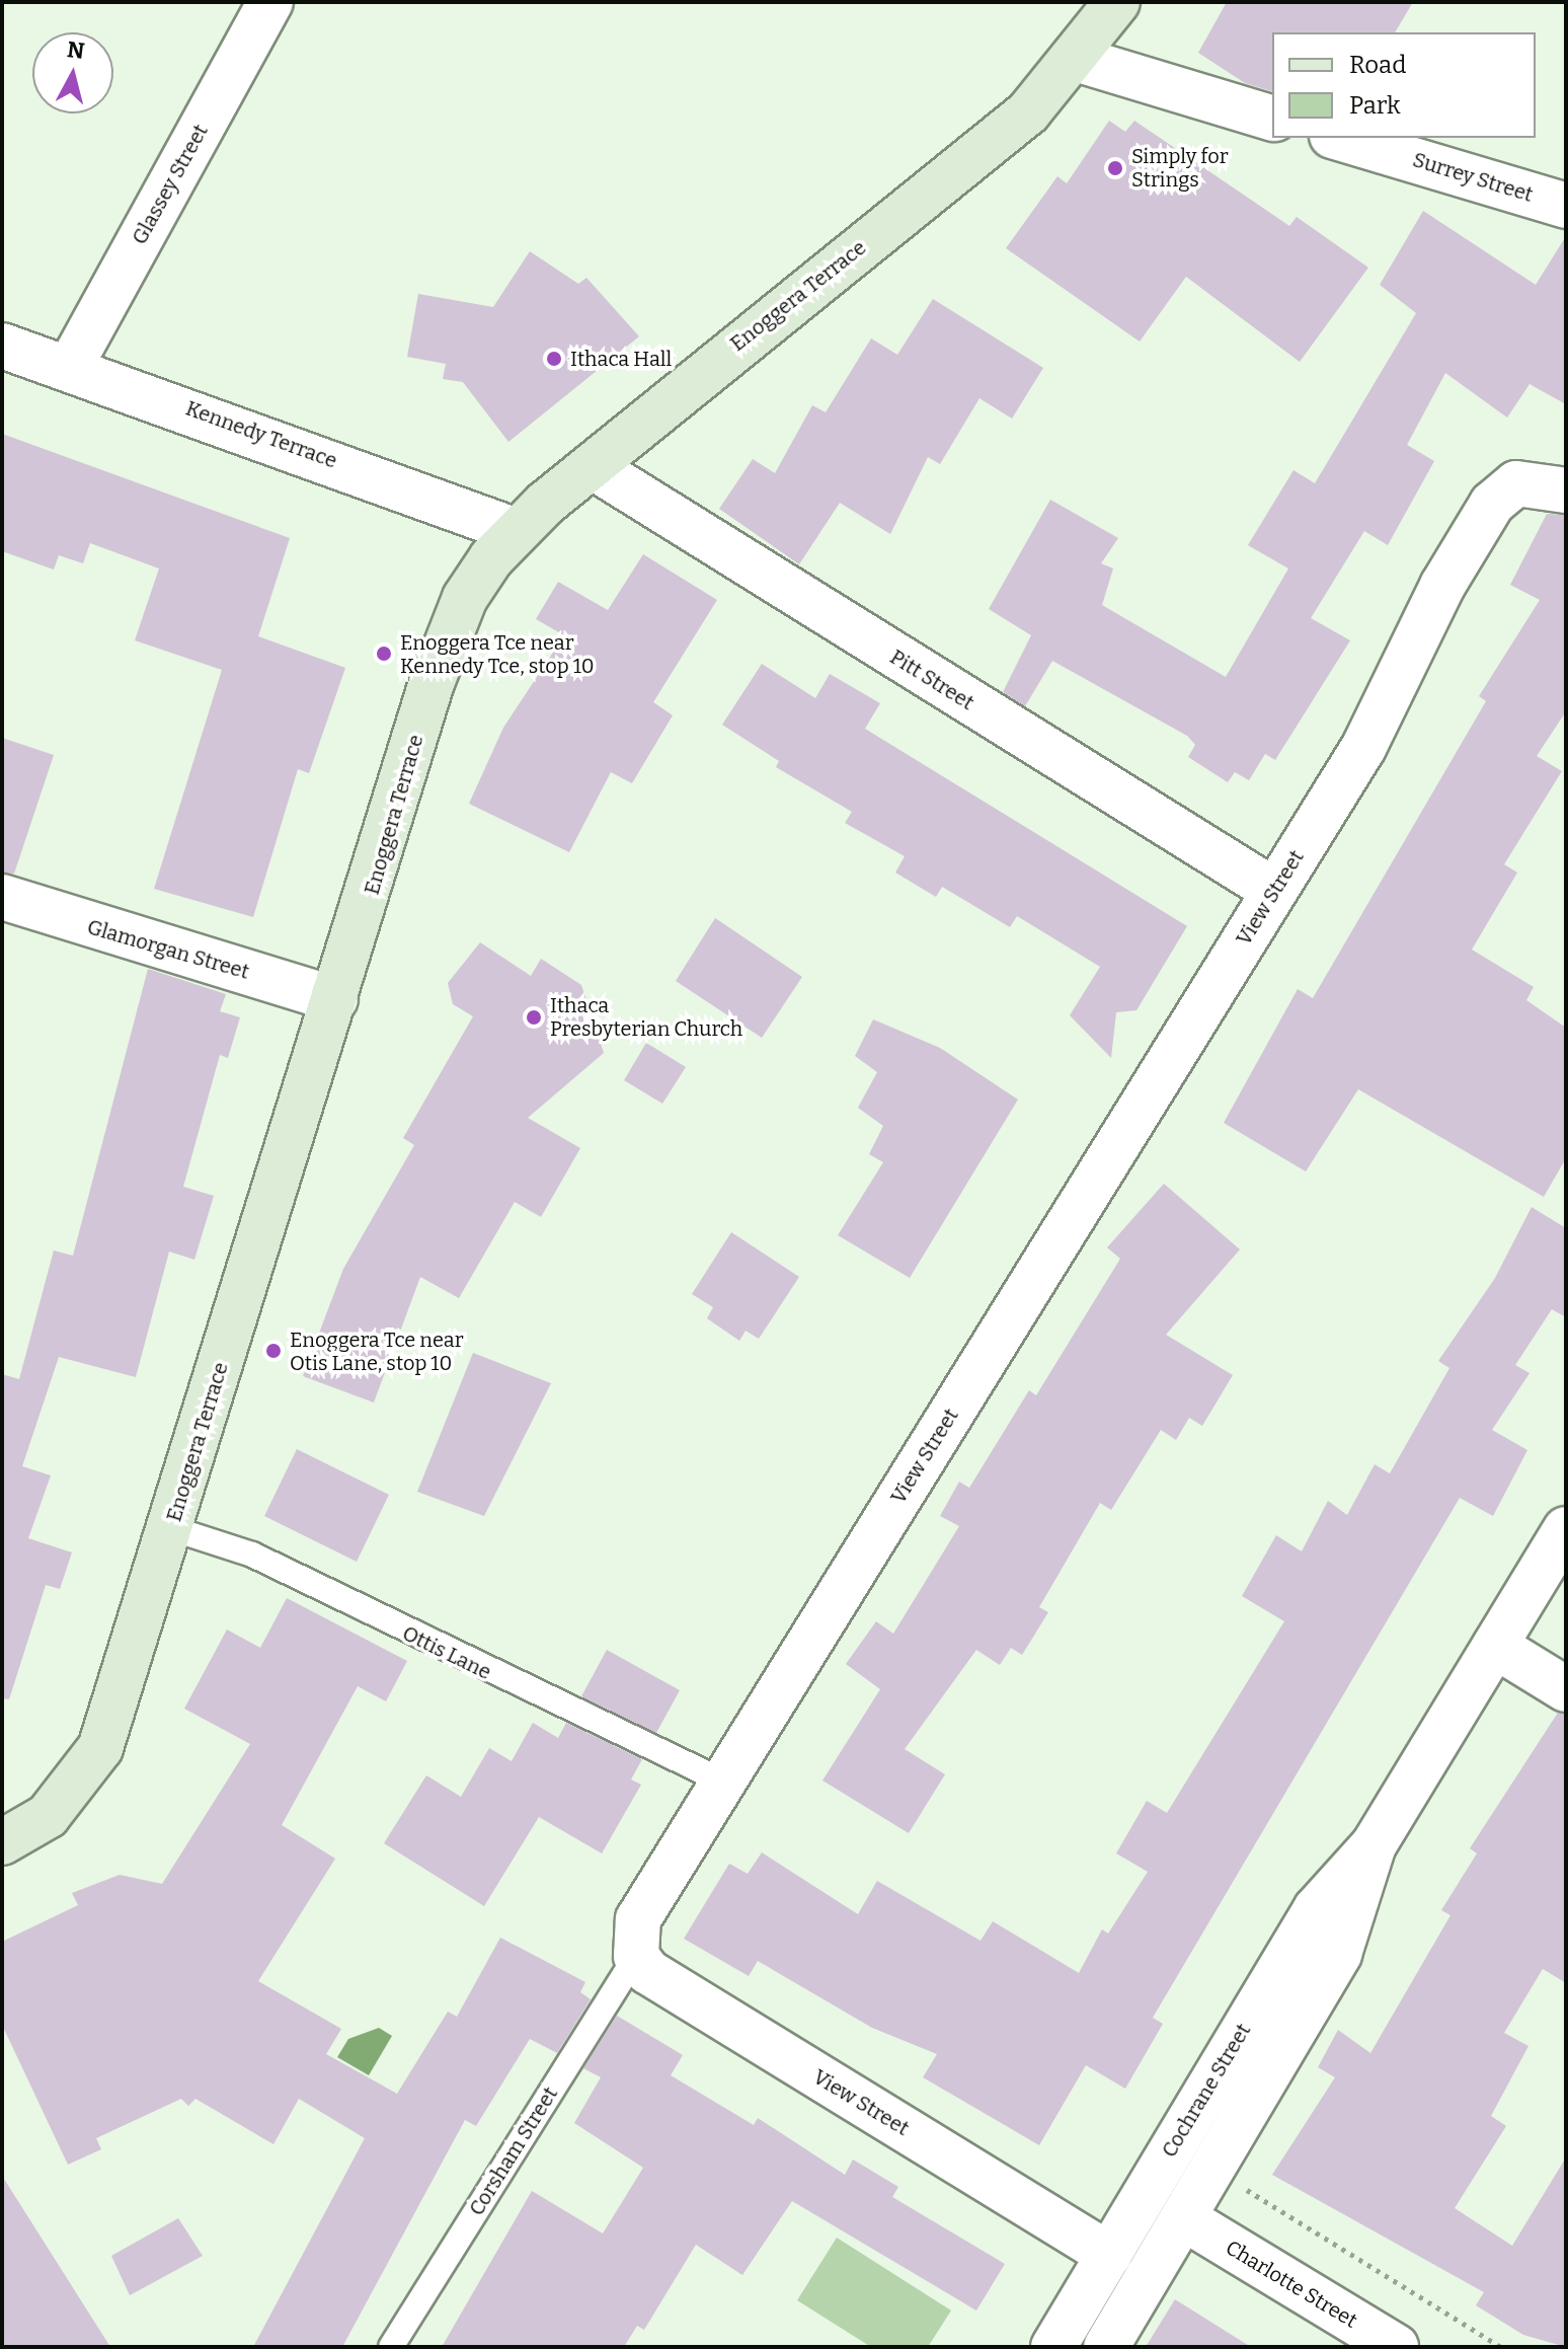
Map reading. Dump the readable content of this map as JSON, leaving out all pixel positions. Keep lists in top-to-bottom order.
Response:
{
  "streets": {
    "main road": ["Enoggera Terrace"],
    "street": [
      "Surrey Street",
      "Glassey Street",
      "Kennedy Terrace",
      "Pitt Street",
      "View Street",
      "Glamorgan Street",
      "Cochrane Street",
      "Charlotte Street"
    ],
    "lane": ["Ottis Lane", "Corsham Street"]
  },
  "crossings": [
    ["Glassey Street", "Kennedy Terrace"],
    ["Enoggera Terrace", "Kennedy Terrace"],
    ["Enoggera Terrace", "Pitt Street"],
    ["Enoggera Terrace", "Glamorgan Street"],
    ["Enoggera Terrace", "Ottis Lane"],
    ["Pitt Street", "View Street"],
    ["View Street", "Ottis Lane"],
    ["View Street", "Cochrane Street"],
    ["View Street", "Corsham Street"],
    ["Cochrane Street", "Charlotte Street"]
  ],
  "places": [
    "Simply for Strings",
    "Ithaca Hall",
    "Enoggera Tce near Kennedy Tce, stop 10",
    "Ithaca Presbyterian Church",
    "Enoggera Tce near Otis Lane, stop 10"
  ],
  "legend": ["Road", "Park"],
  "north": "top"
}
